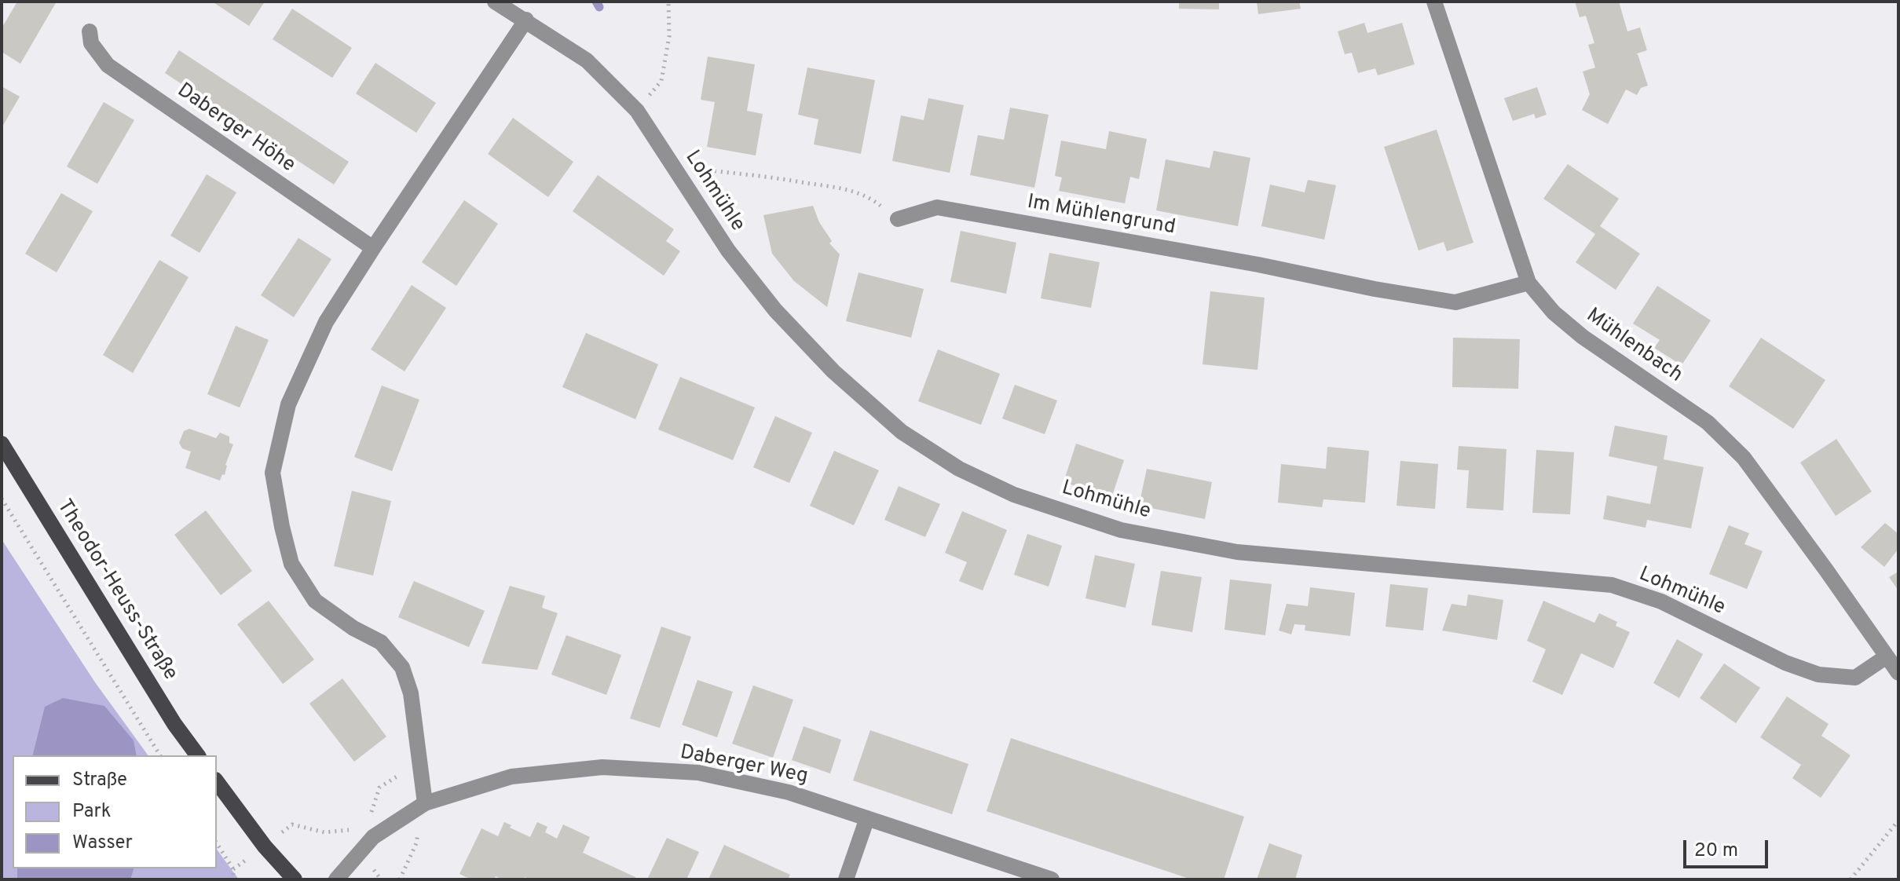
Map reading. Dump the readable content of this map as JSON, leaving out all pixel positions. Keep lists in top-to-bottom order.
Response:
{
  "streets": {
    "main road": ["Theodor-Heuss-Straße"],
    "street": [
      "Daberger Höhe",
      "Lohmühle",
      "Im Mühlengrund",
      "Mühlenbach",
      "Daberger Weg"
    ]
  },
  "crossings": [
    ["Lohmühle", "Mühlenbach"],
    ["Im Mühlengrund", "Mühlenbach"]
  ],
  "legend": ["Straße", "Park", "Wasser"],
  "scale_bar": "20 m"
}
